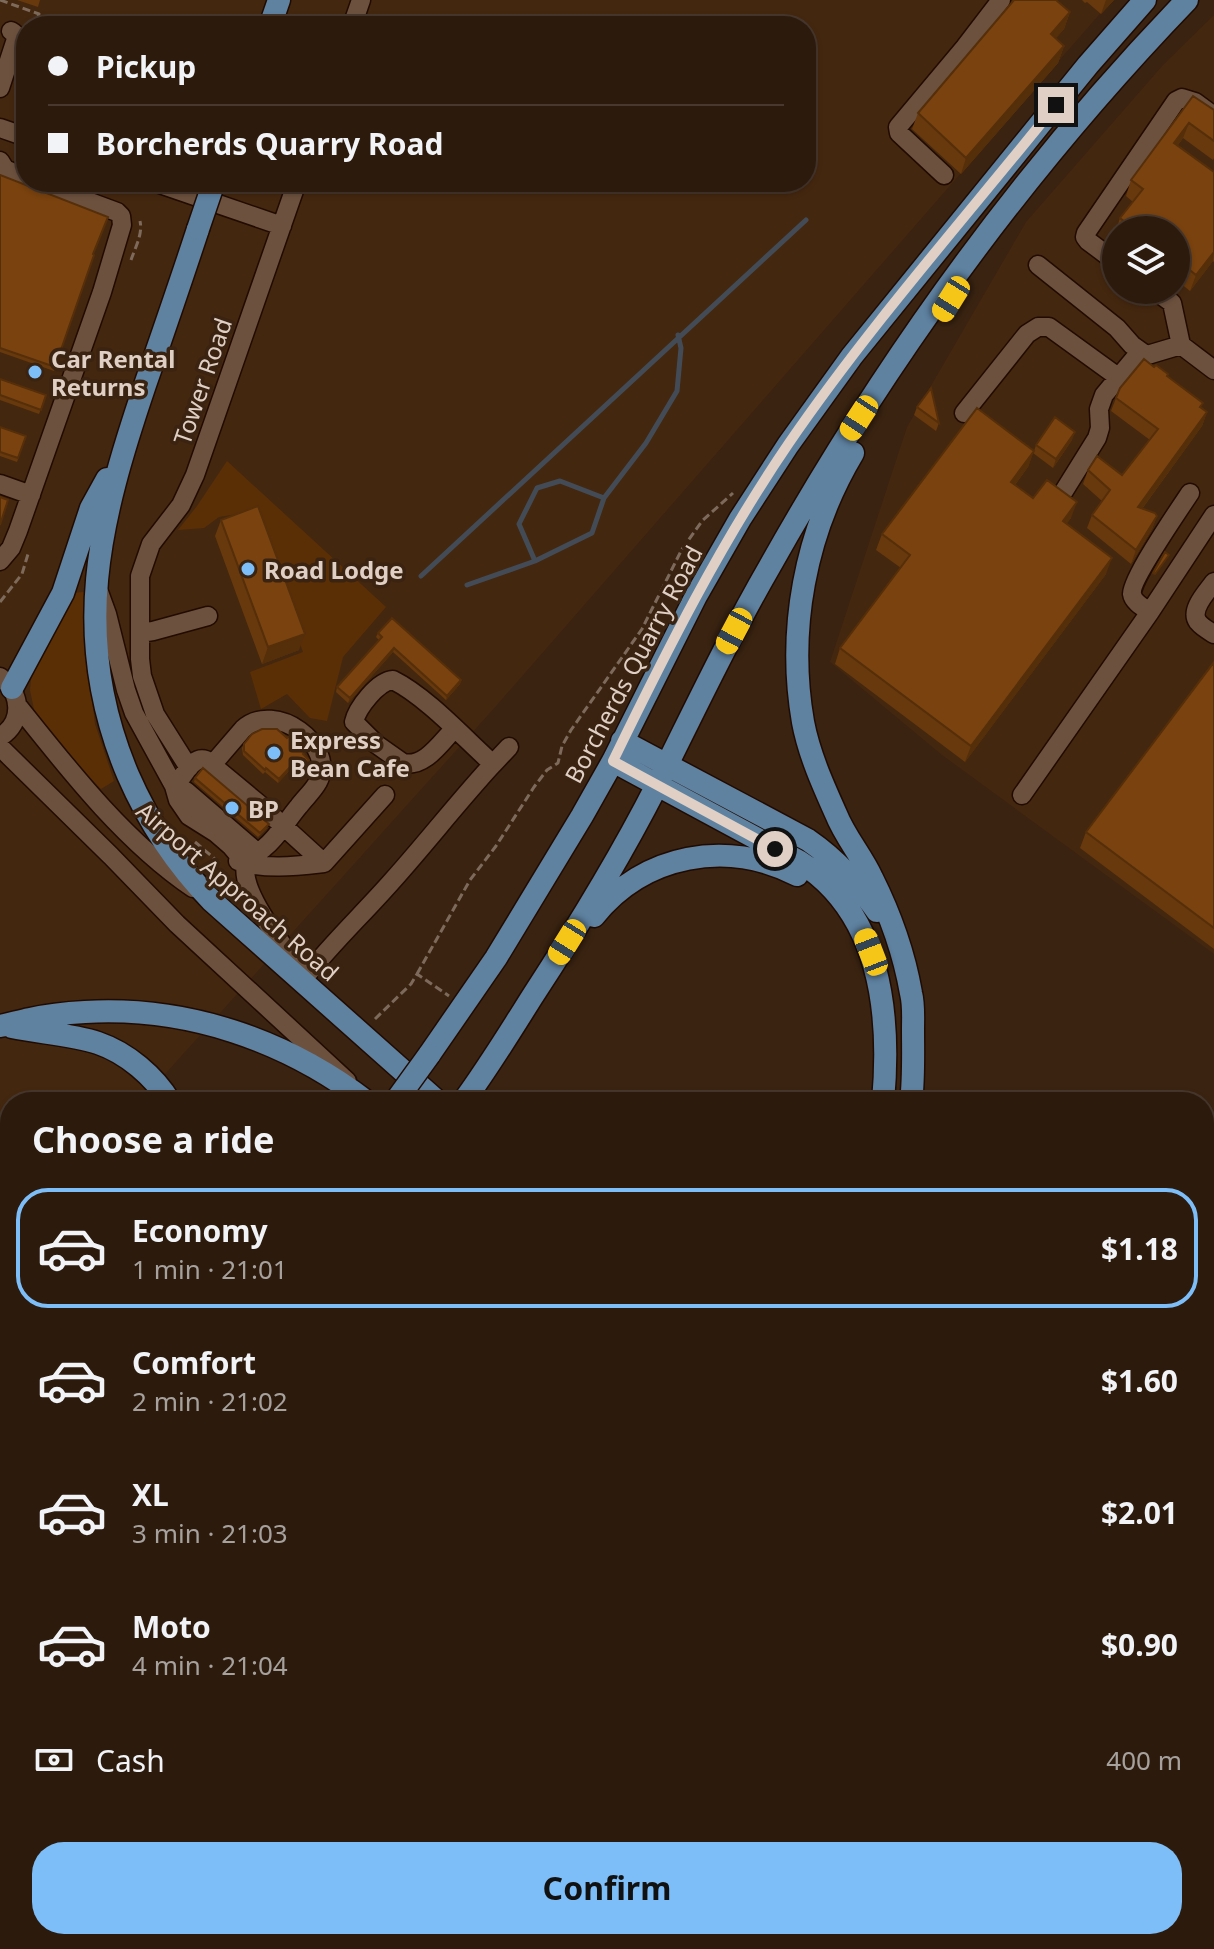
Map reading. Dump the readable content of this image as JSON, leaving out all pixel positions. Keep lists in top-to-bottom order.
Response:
{
  "streets": {
    "main road": ["Borcherds Quarry Road", "Airport Approach Road"],
    "street": ["Tower Road"]
  },
  "places": [
    "Car Rental Returns",
    "Road Lodge",
    "Express Bean Cafe",
    "BP"
  ],
  "page": {
    "banner": ["Pickup", "Borcherds Quarry Road"],
    "heading": "Choose a ride",
    "list": [
      {
        "name": "Economy",
        "note": "1 min · 21:01",
        "value": "$1.18"
      },
      {
        "name": "Comfort",
        "note": "2 min · 21:02",
        "value": "$1.60"
      },
      {
        "name": "XL",
        "note": "3 min · 21:03",
        "value": "$2.01"
      },
      {
        "name": "Moto",
        "note": "4 min · 21:04",
        "value": "$0.90"
      }
    ],
    "pay": ["Cash", "400 m"],
    "buttons": "Confirm"
  }
}
